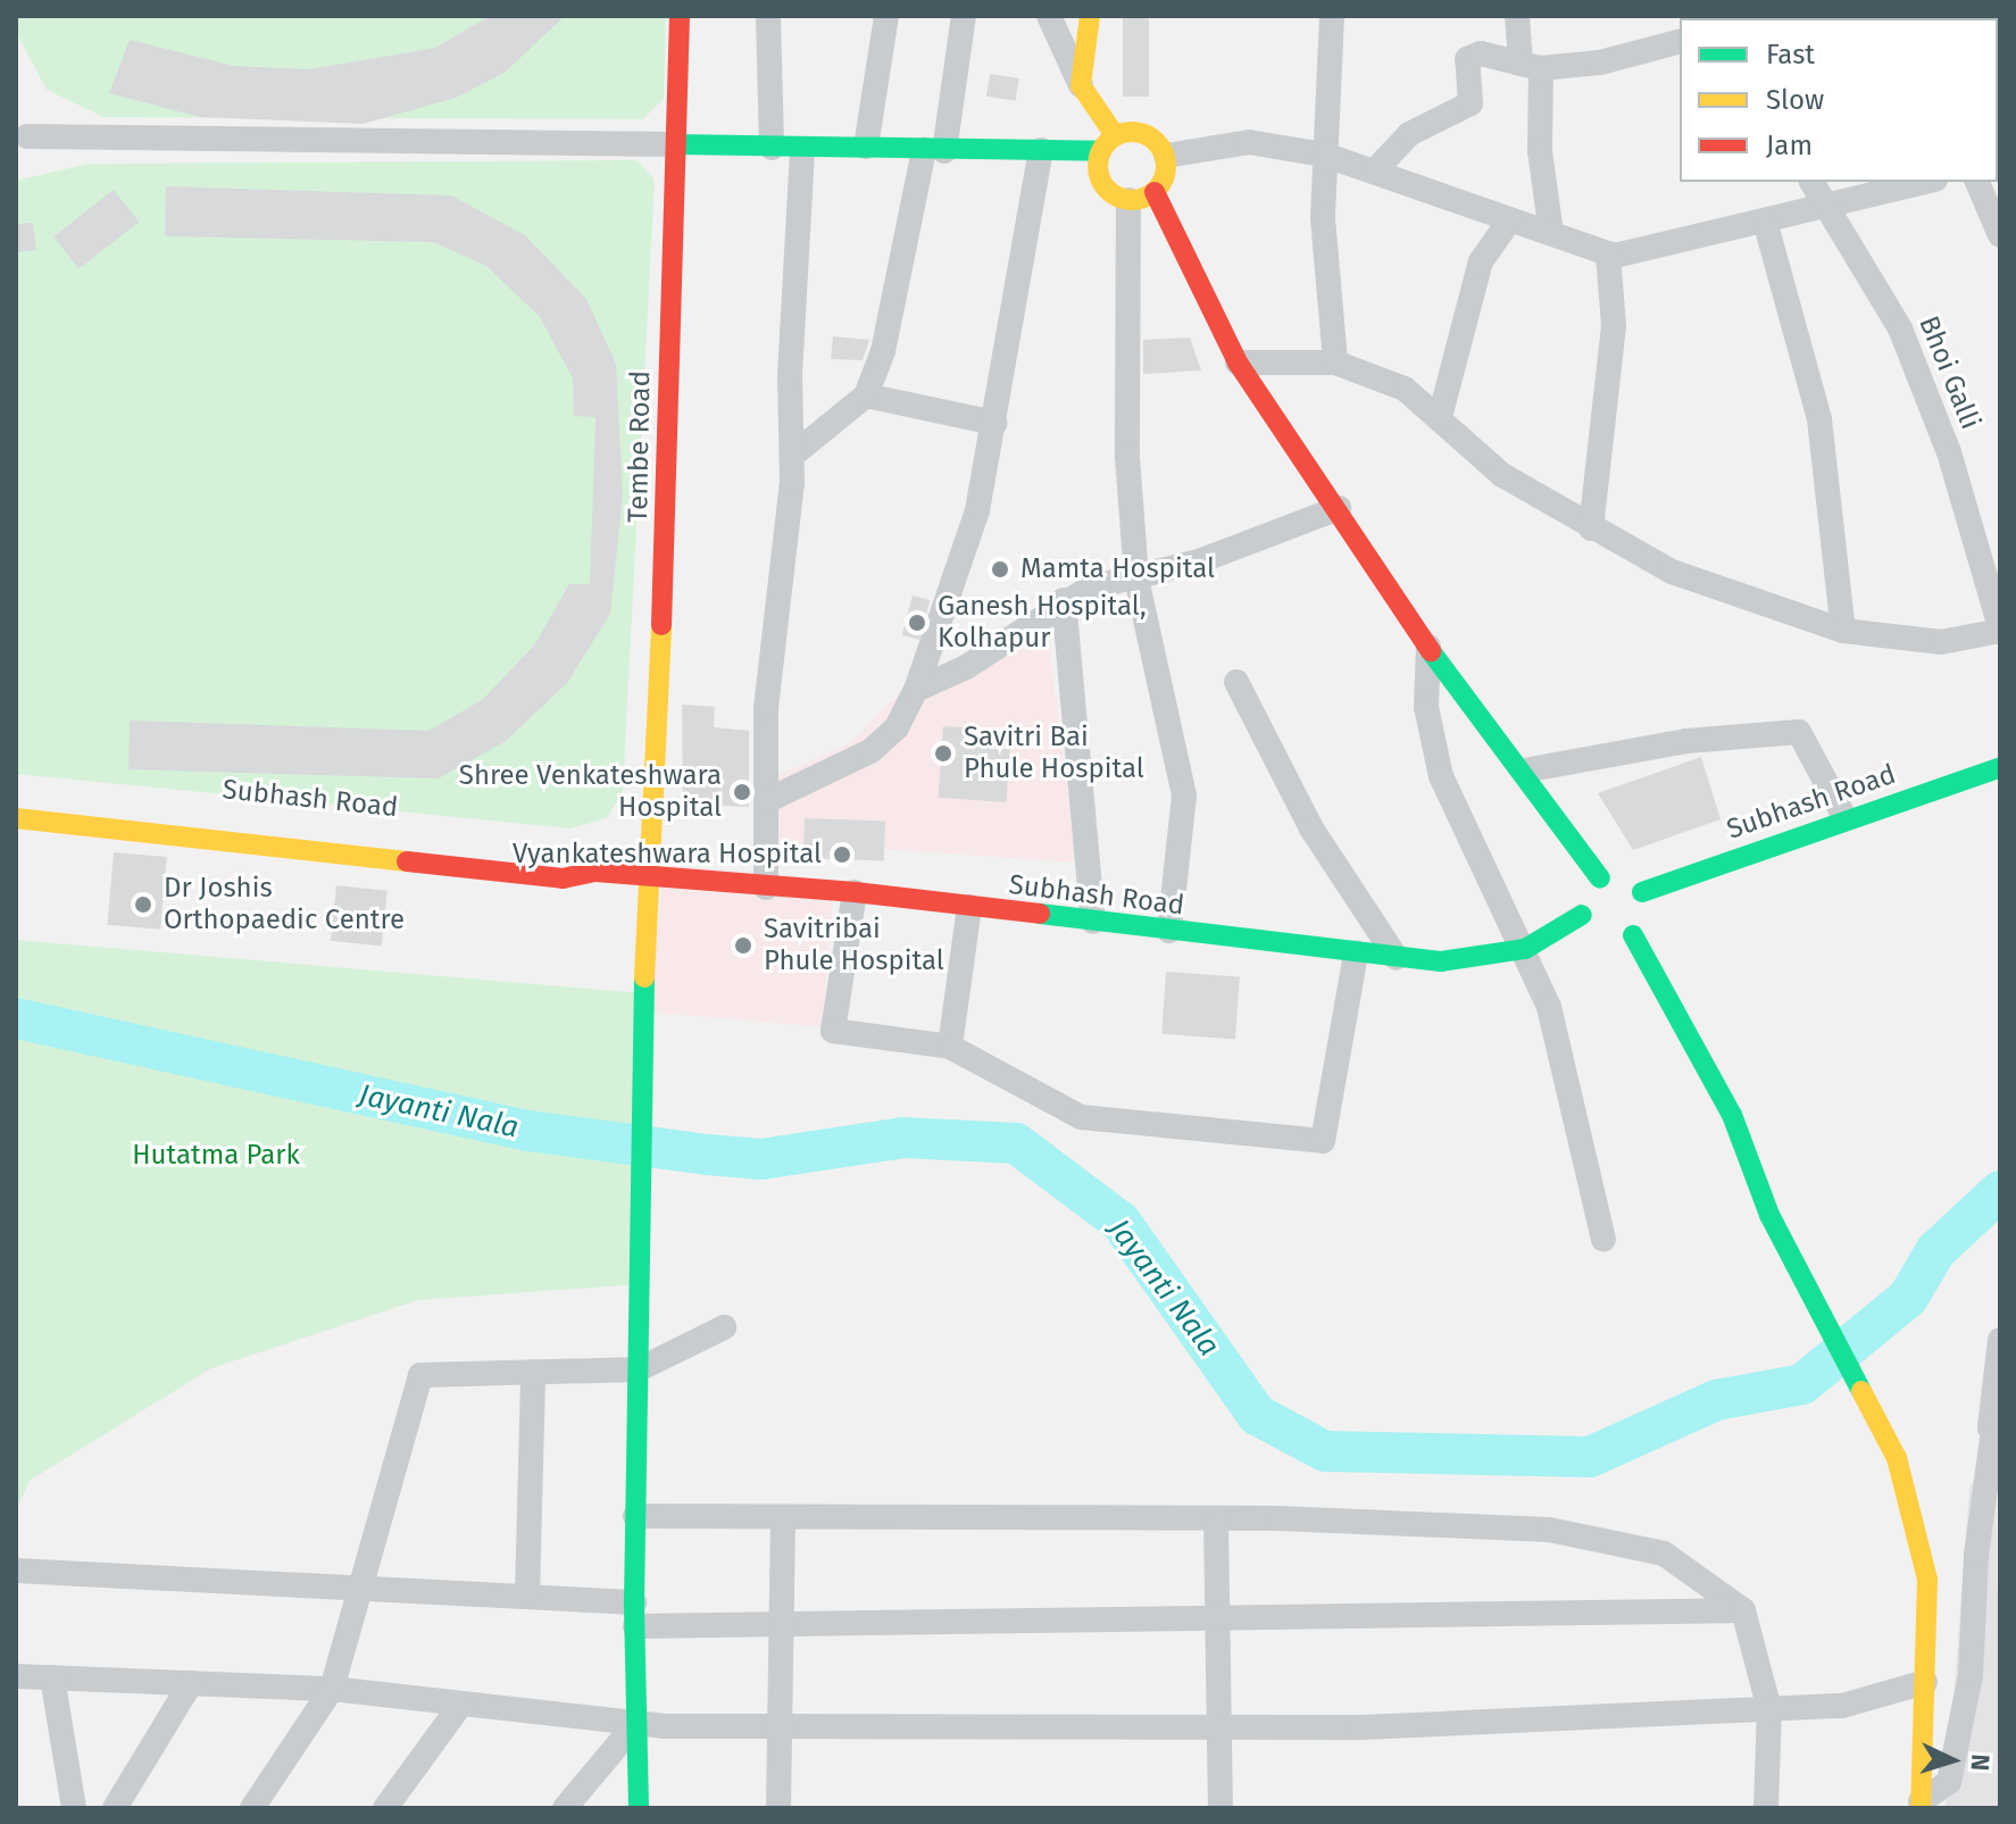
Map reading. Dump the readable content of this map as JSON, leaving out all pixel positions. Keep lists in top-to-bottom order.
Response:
{
  "streets": {
    "main road": ["Tembe Road", "Subhash Road"],
    "street": ["Bhoi Galli"]
  },
  "crossings": [
    ["Tembe Road", "Subhash Road"]
  ],
  "water": ["Jayanti Nala"],
  "parks": ["Hutatma Park"],
  "places": [
    "Mamta Hospital",
    "Ganesh Hospital, Kolhapur",
    "Savitri Bai Phule Hospital",
    "Shree Venkateshwara Hospital",
    "Vyankateshwara Hospital",
    "Dr Joshis Orthopaedic Centre",
    "Savitribai Phule Hospital"
  ],
  "legend": ["Fast", "Slow", "Jam"],
  "north": "right"
}
